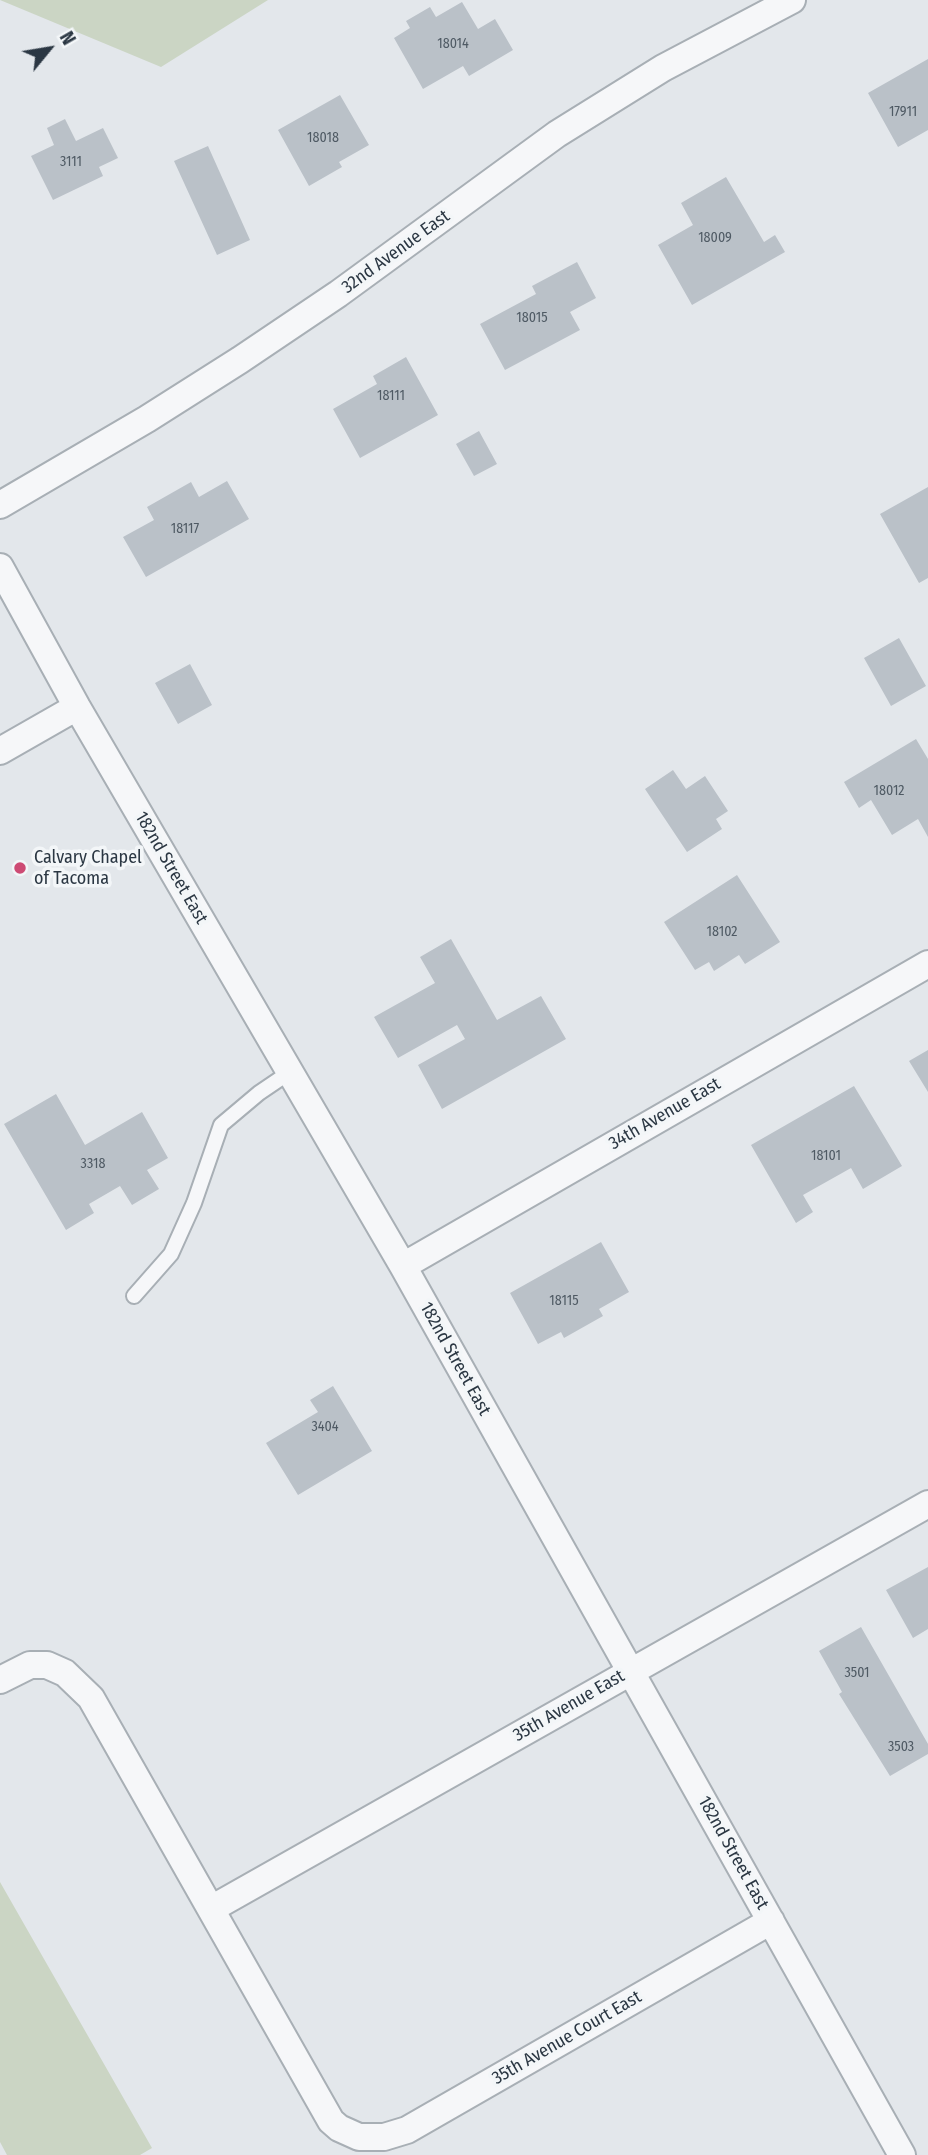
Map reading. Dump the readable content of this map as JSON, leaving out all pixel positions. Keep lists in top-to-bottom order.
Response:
{
  "streets": {
    "street": [
      "32nd Avenue East",
      "182nd Street East",
      "34th Avenue East",
      "35th Avenue East",
      "35th Avenue Court East"
    ]
  },
  "crossings": [
    ["182nd Street East", "34th Avenue East"],
    ["182nd Street East", "35th Avenue East"],
    ["182nd Street East", "35th Avenue Court East"],
    ["35th Avenue East", "35th Avenue Court East"]
  ],
  "places": ["Calvary Chapel of Tacoma"],
  "house_numbers": [
    "18014",
    "17911",
    "18018",
    "3111",
    "18009",
    "18015",
    "18111",
    "18117",
    "18012",
    "18102",
    "18101",
    "3318",
    "18115",
    "3404",
    "3501",
    "3503"
  ],
  "north": "top right"
}
